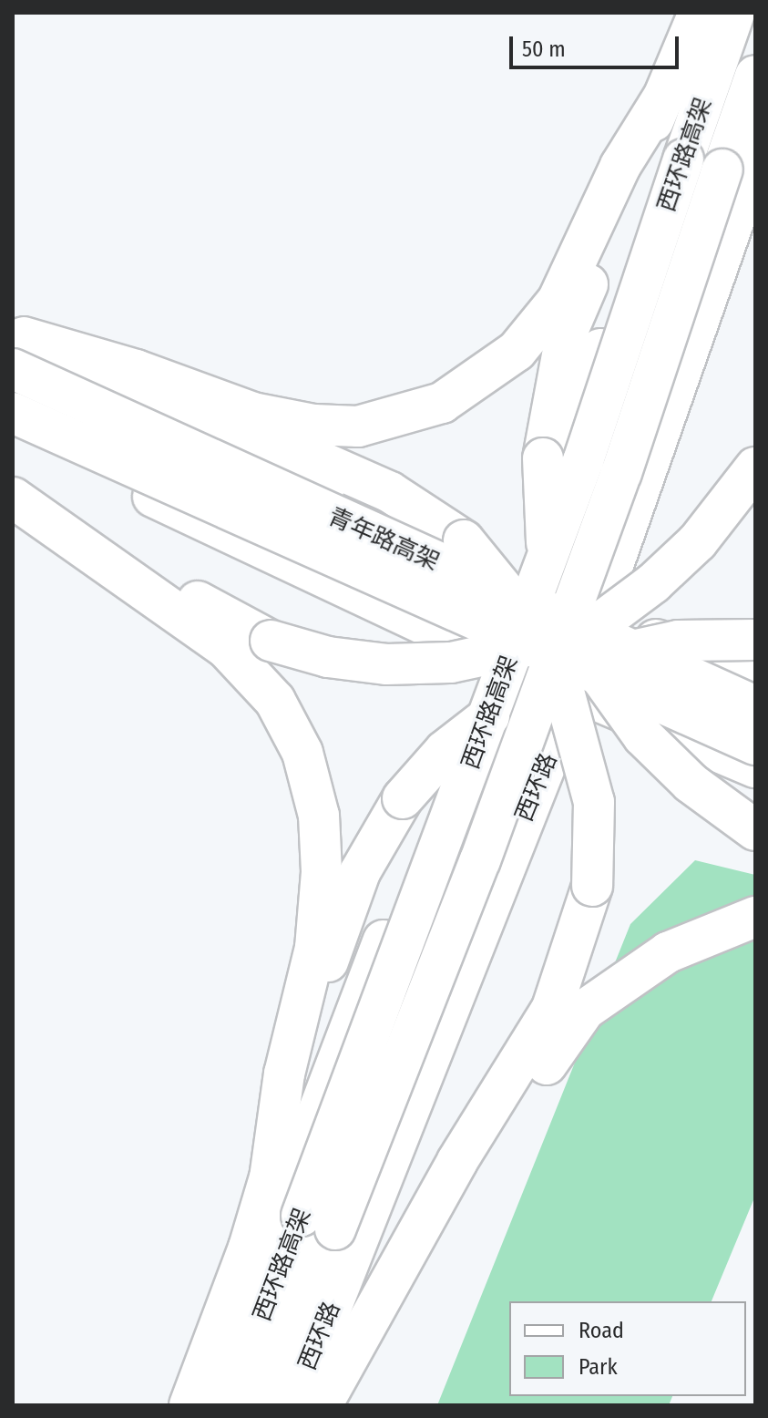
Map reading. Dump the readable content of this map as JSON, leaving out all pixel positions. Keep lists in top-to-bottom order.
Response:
{
  "streets": {
    "main road": ["西环路高架", "青年路高架", "西环路"]
  },
  "legend": ["Road", "Park"],
  "scale_bar": "50 m"
}
